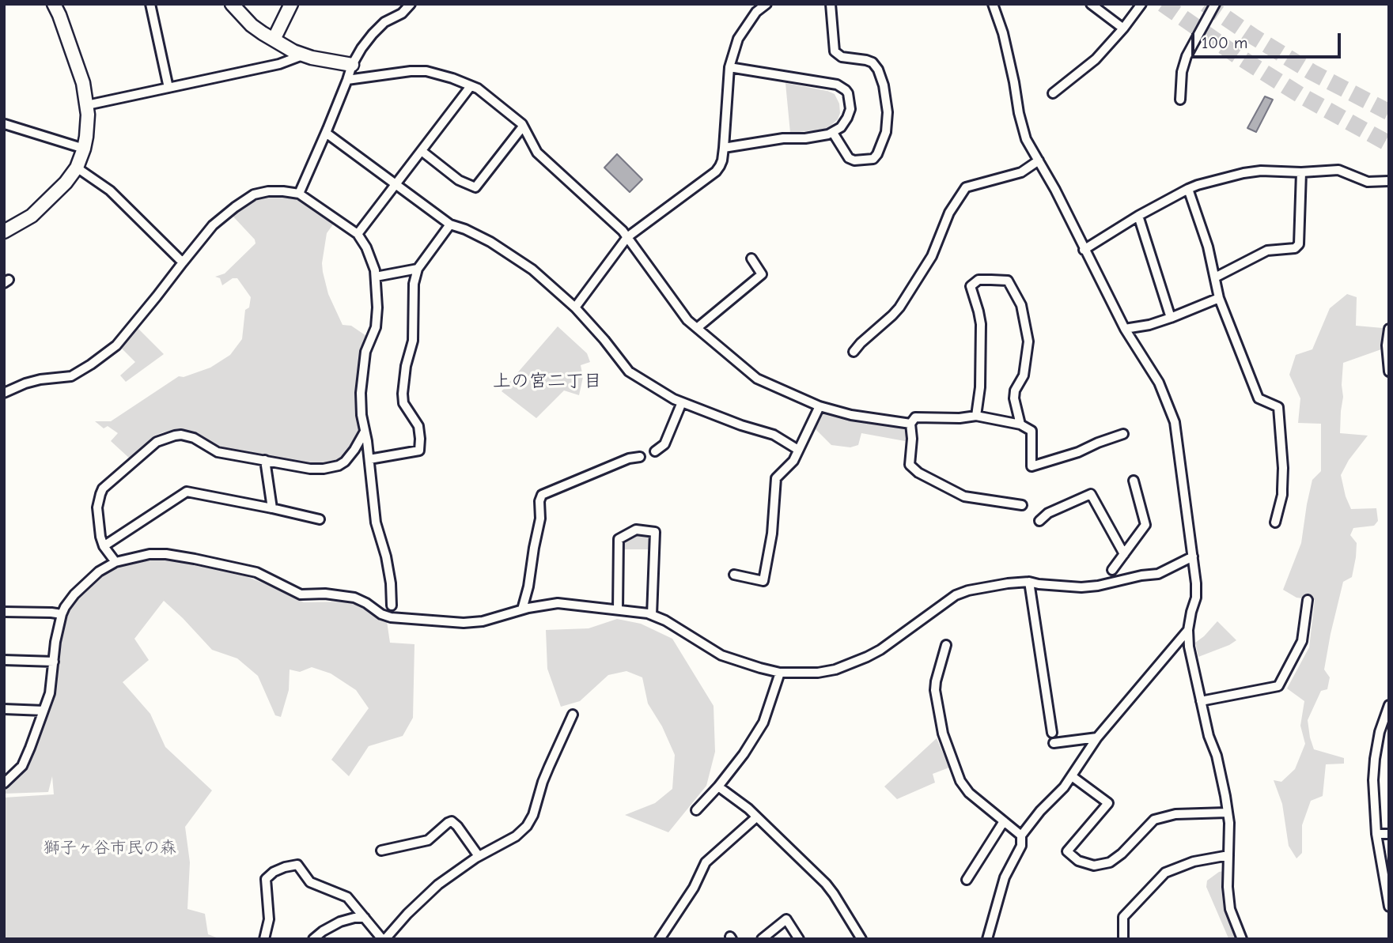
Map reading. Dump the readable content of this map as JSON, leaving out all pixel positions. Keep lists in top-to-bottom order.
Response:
{
  "districts": ["上の宮二丁目"],
  "parks": ["獅子ヶ谷市民の森"],
  "scale_bar": "100 m"
}
